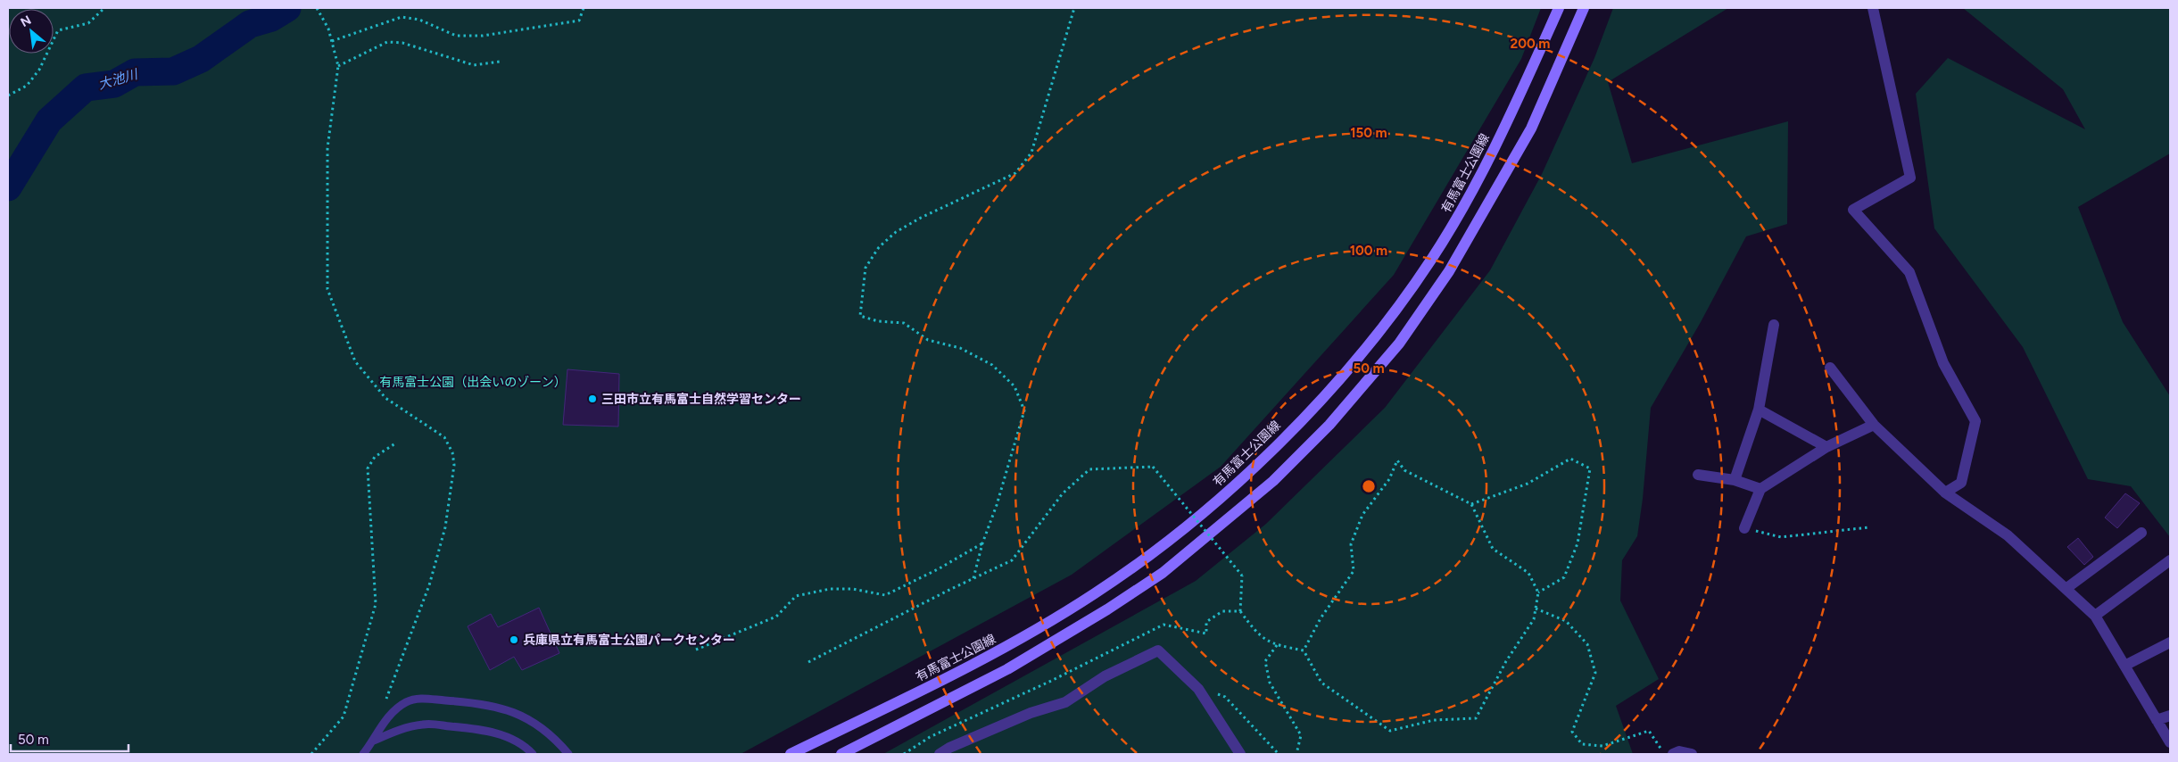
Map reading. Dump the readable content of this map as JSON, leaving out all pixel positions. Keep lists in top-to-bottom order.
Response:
{
  "streets": {
    "main road": ["有馬富士公園線"]
  },
  "water": ["大池川"],
  "parks": ["有馬富士公園（出会いのゾーン）"],
  "places": ["三田市立有馬富士自然学習センター", "兵庫県立有馬富士公園パークセンター"],
  "scale_bar": "50 m",
  "north": "top left",
  "rings": [
    "200 m",
    "150 m",
    "100 m",
    "50 m"
  ]
}
